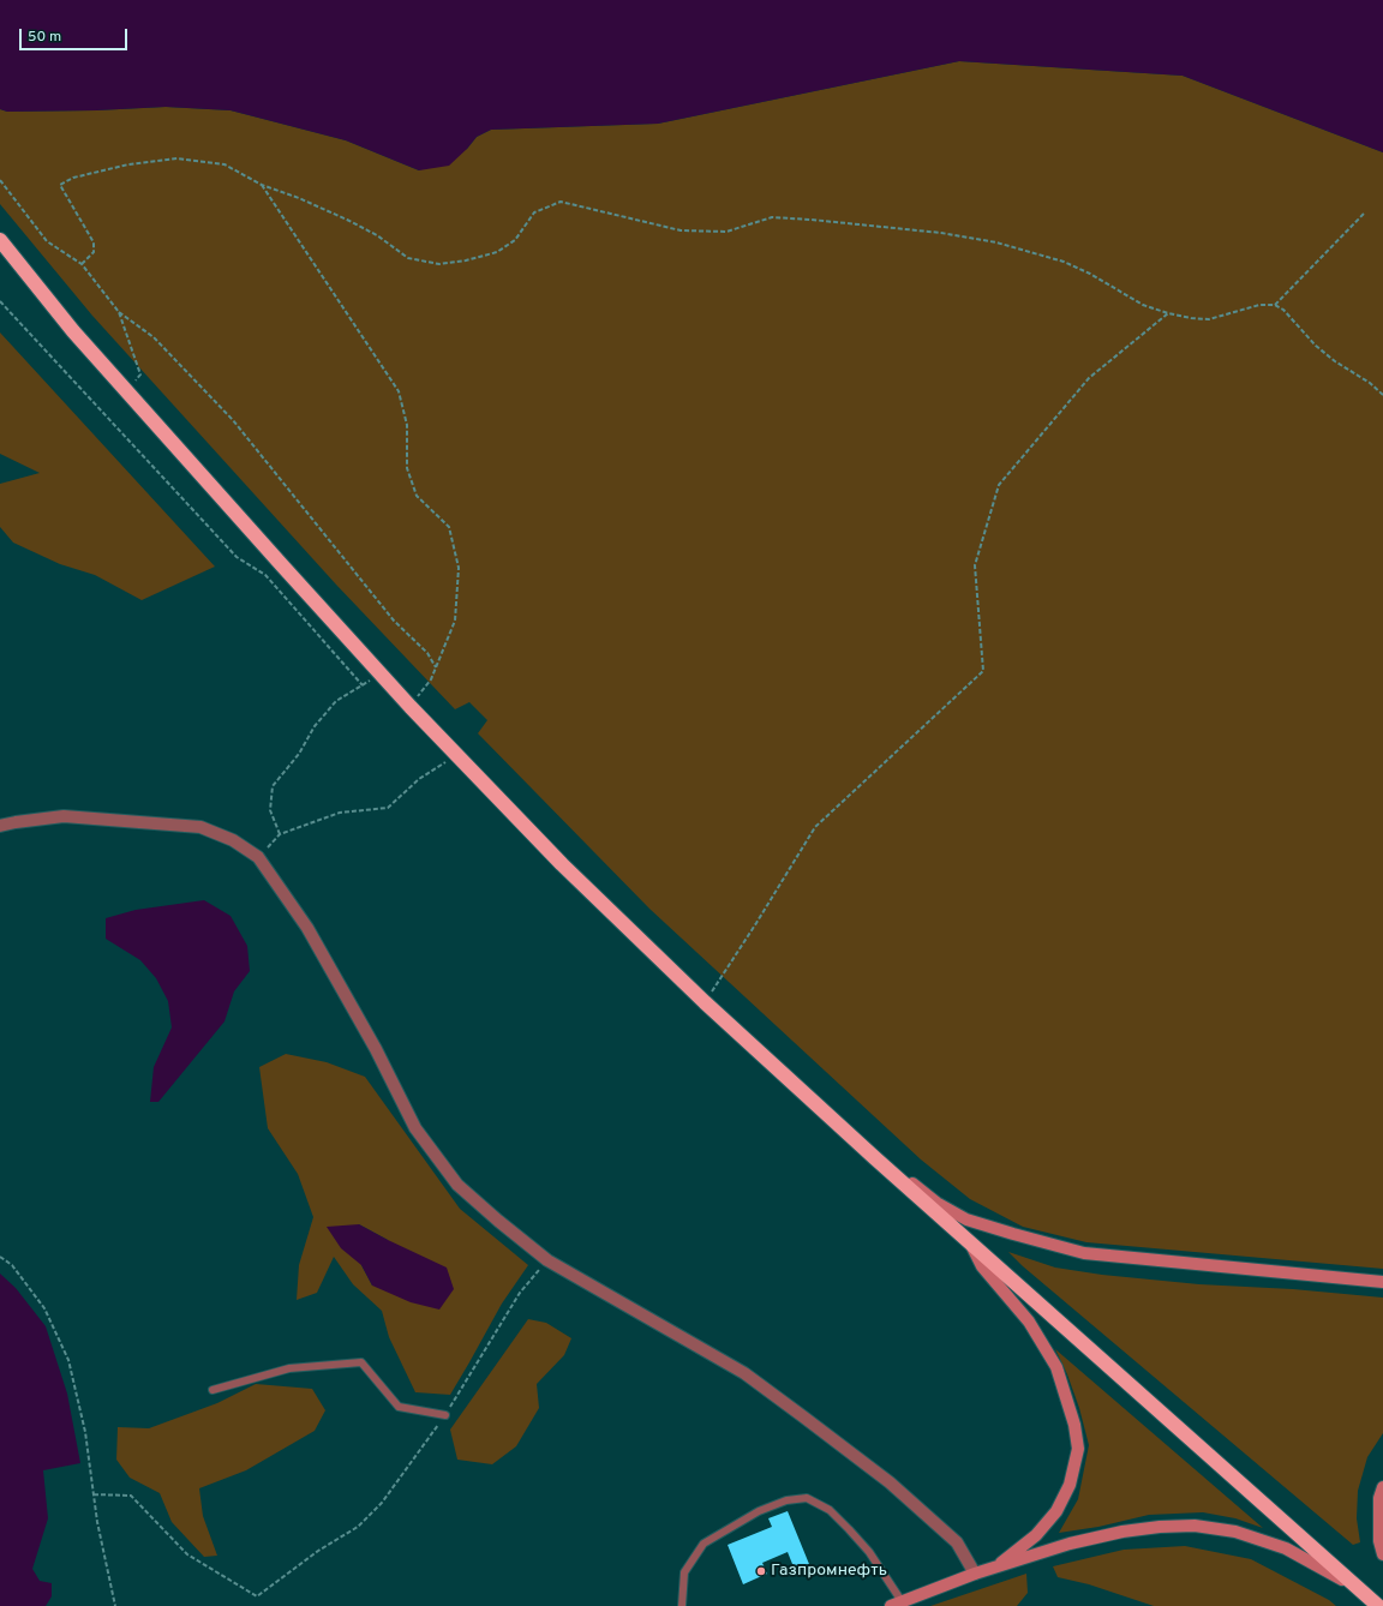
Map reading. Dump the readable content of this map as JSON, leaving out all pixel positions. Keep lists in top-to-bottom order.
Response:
{
  "places": ["Газпромнефть"],
  "scale_bar": "50 m"
}
